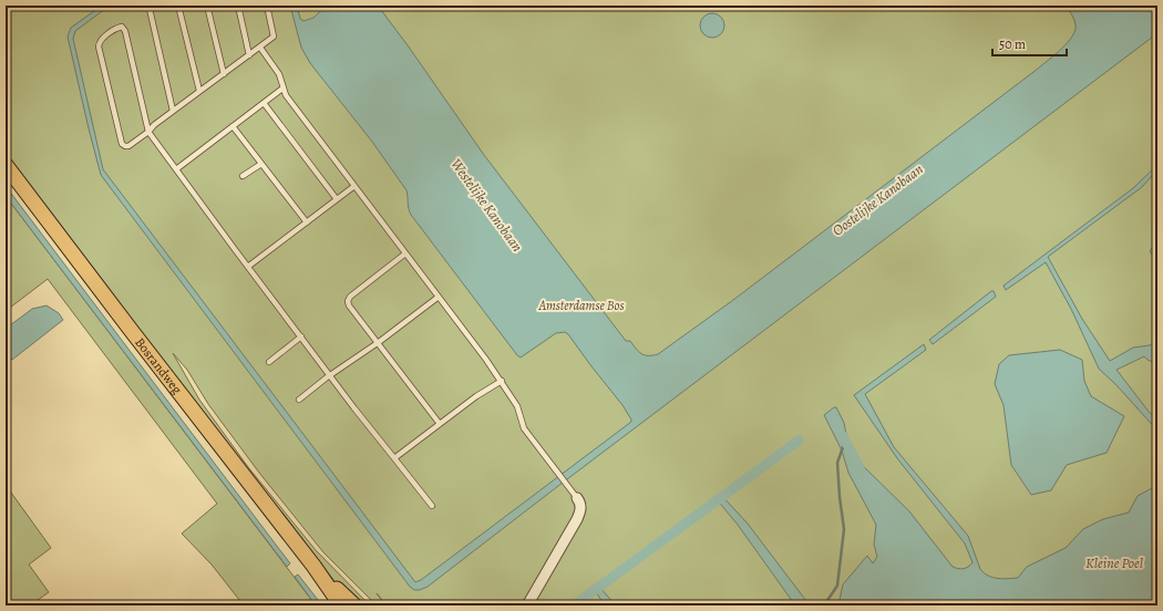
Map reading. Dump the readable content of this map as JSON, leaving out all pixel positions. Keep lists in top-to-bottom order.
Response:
{
  "streets": {
    "main road": ["Bosrandweg"]
  },
  "water": ["Oostelijke Kanobaan", "Westelijke Kanobaan", "Kleine Poel"],
  "parks": ["Amsterdamse Bos"],
  "scale_bar": "50 m"
}
